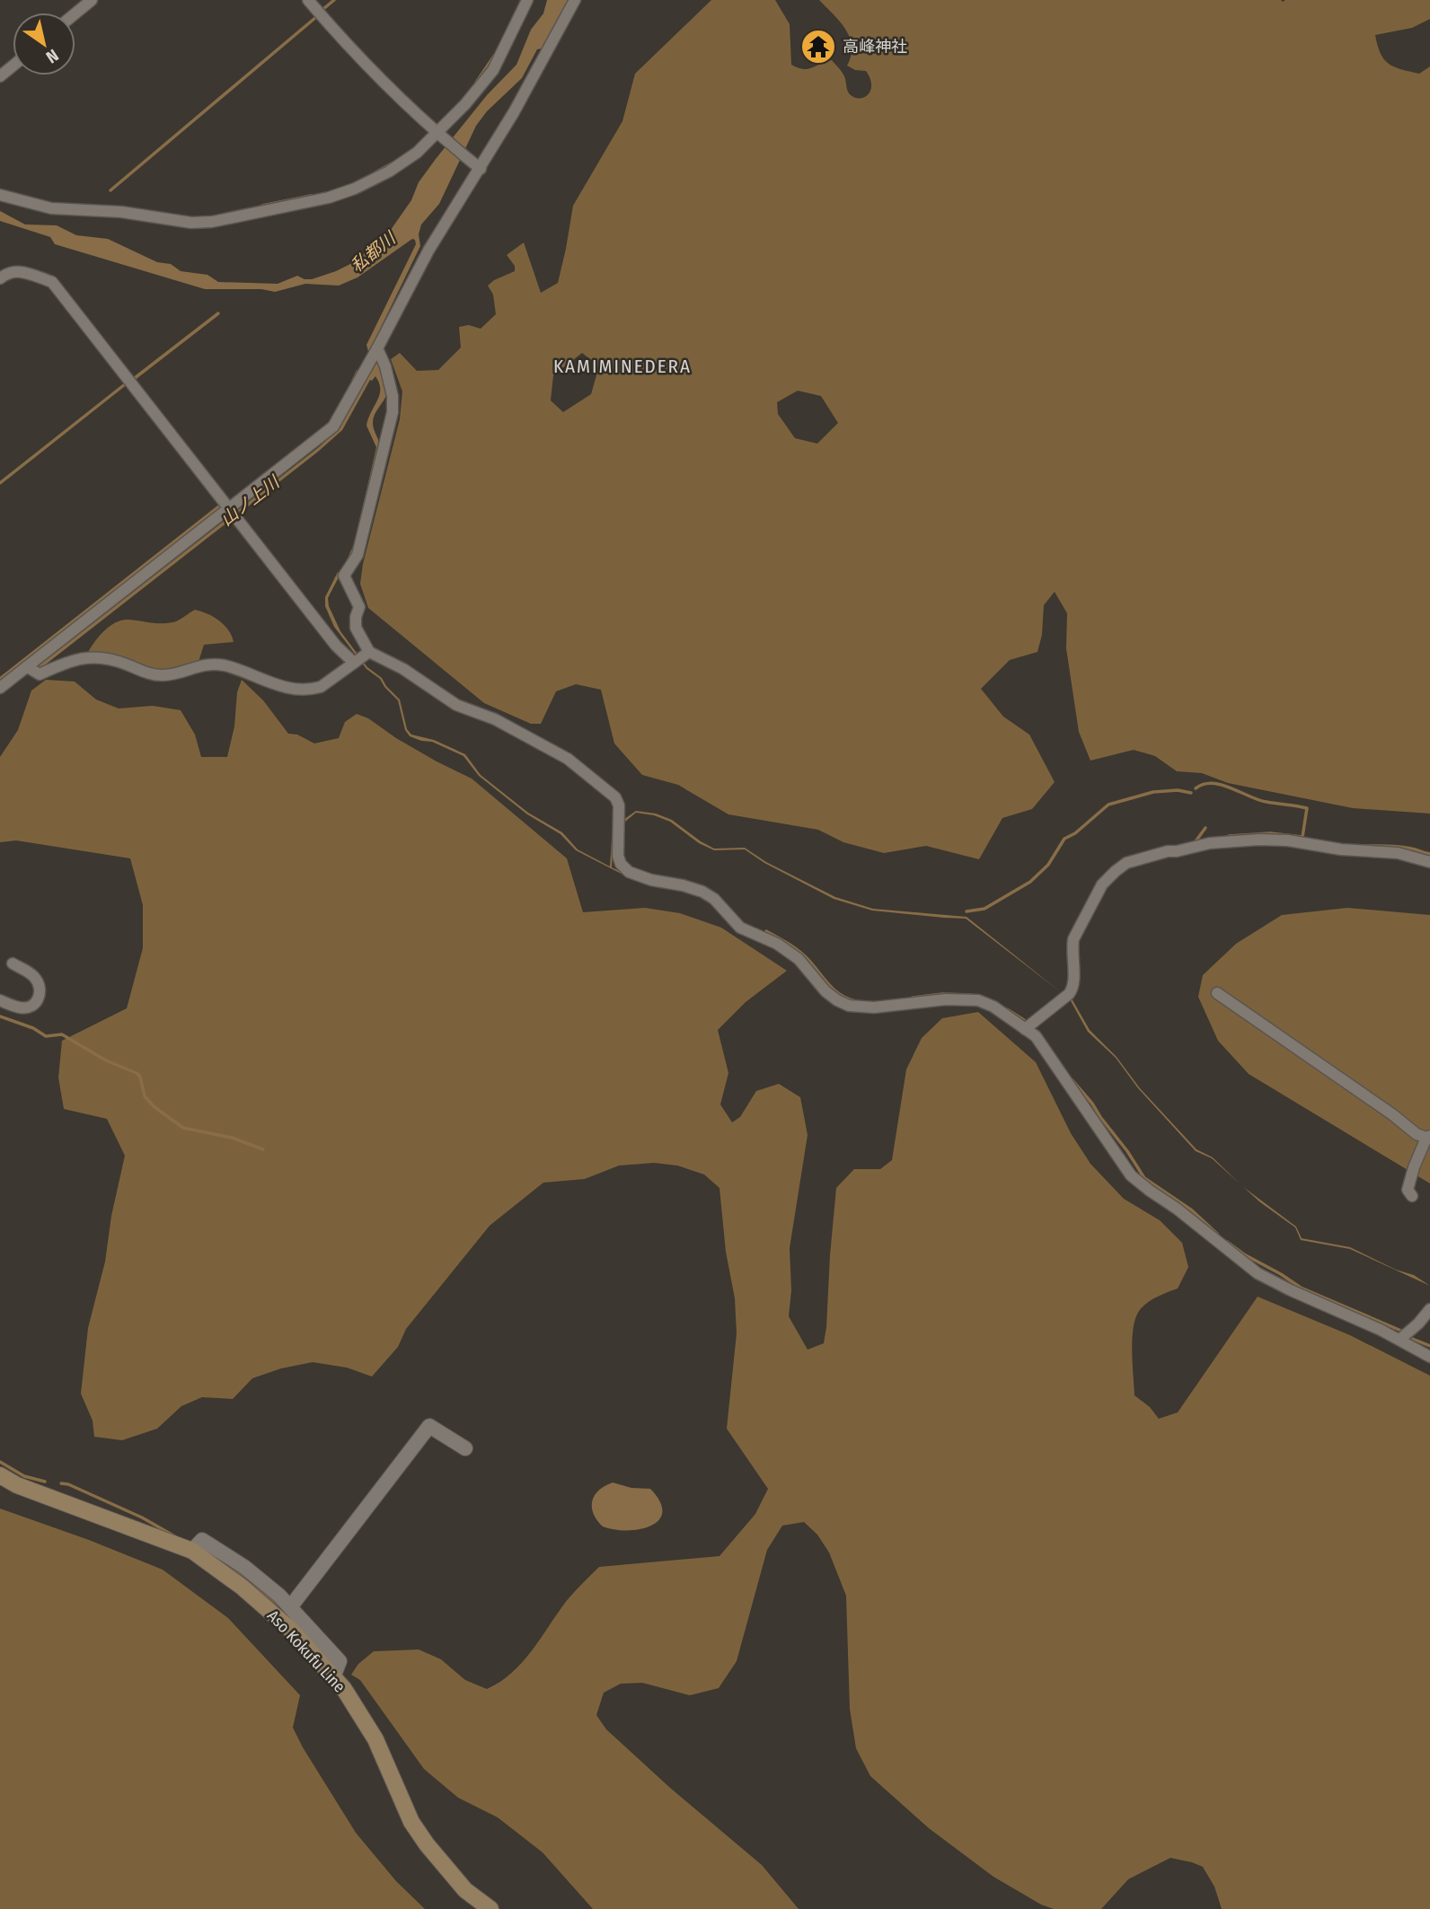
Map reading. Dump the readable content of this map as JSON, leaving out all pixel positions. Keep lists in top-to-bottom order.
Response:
{
  "streets": {
    "main road": ["Aso Kokufu Line"]
  },
  "districts": ["KAMIMINEDERA"],
  "water": ["私都川", "山ノ上川"],
  "places": {
    "temple": ["高峰神社"]
  },
  "north": "bottom right"
}
